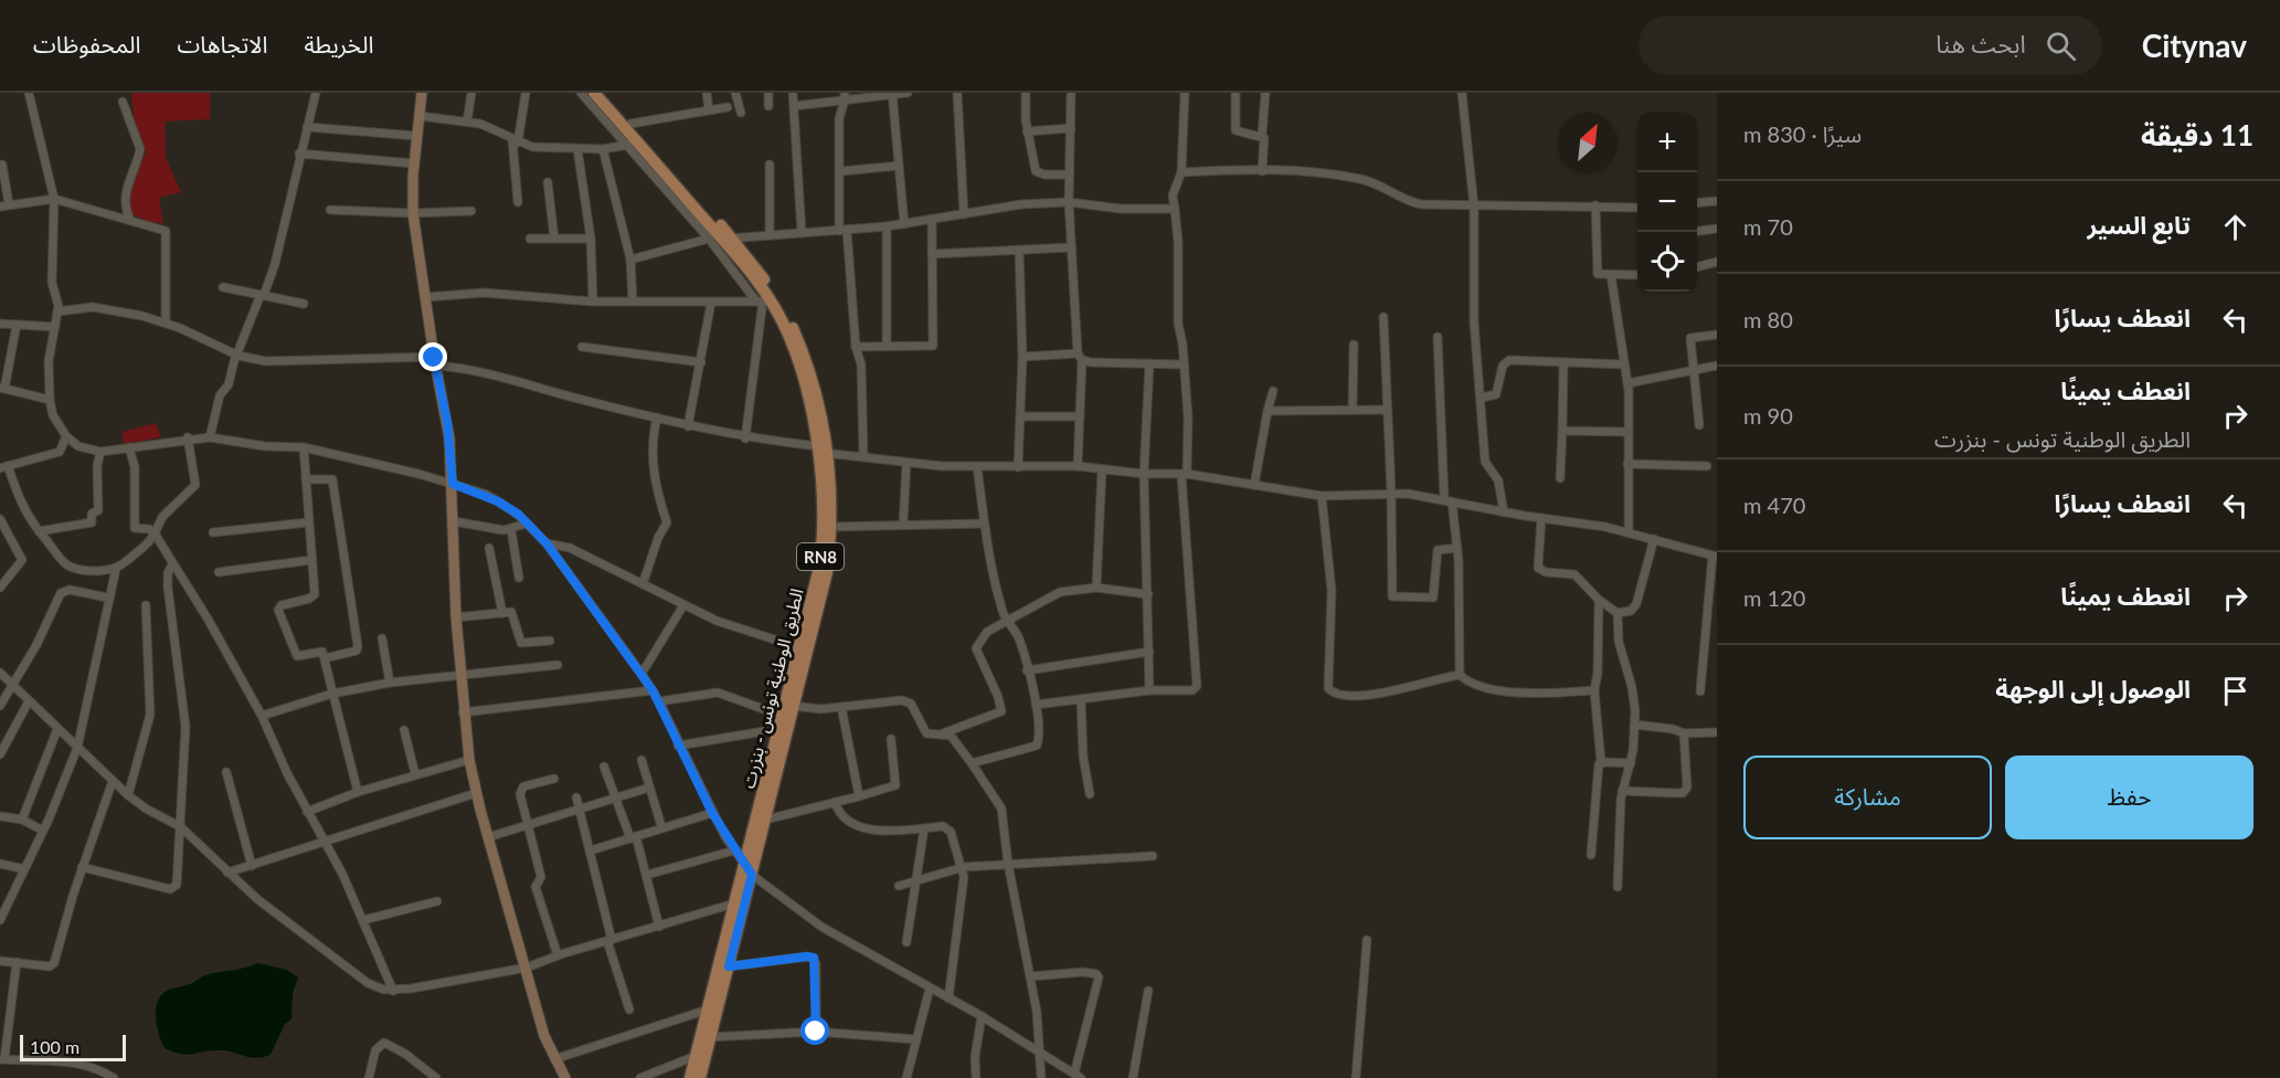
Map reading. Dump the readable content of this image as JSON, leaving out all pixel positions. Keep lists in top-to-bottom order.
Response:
{
  "streets": {
    "main road": ["RN8", "الطريق الوطنية تونس - بنزرت"]
  },
  "scale_bar": "100 m",
  "north": "top right",
  "page": {
    "header": "Citynav",
    "search": "ابحث هنا",
    "nav": ["الخريطة", "الاتجاهات", "المحفوظات"],
    "heading": ["11 دقيقة", "سيرًا · 830 m"],
    "map_buttons": ["+", "−"],
    "list": [
      ["تابع السير", "70 m"],
      ["انعطف يسارًا", "80 m"],
      ["انعطف يمينًا", "الطريق الوطنية تونس - بنزرت", "90 m"],
      ["انعطف يسارًا", "470 m"],
      ["انعطف يمينًا", "120 m"],
      "الوصول إلى الوجهة"
    ],
    "buttons": ["حفظ", "مشاركة"],
    "scale": "100 m"
  }
}
